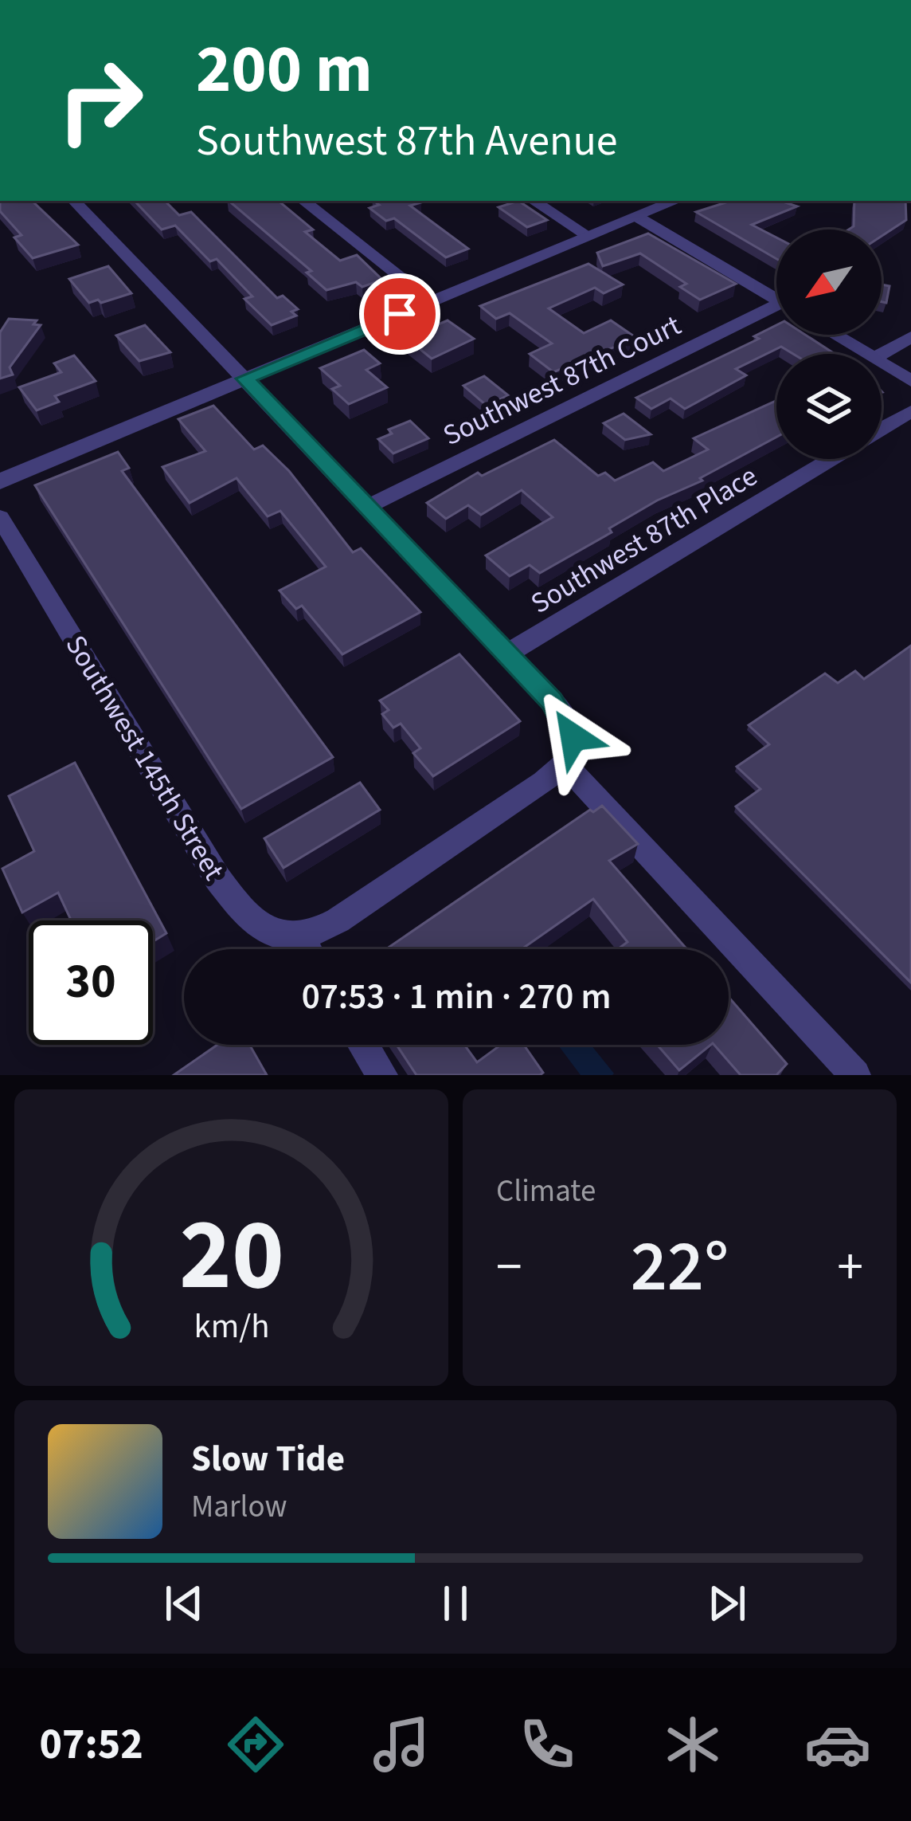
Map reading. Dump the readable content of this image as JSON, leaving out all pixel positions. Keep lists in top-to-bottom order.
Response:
{
  "streets": {
    "street": ["Southwest 87th Court", "Southwest 87th Place", "Southwest 145th Street"]
  },
  "north": "bottom left",
  "page": {
    "turn": ["200 m", "Southwest 87th Avenue"],
    "limit": "30",
    "trip": "07:53 · 1 min · 270 m",
    "tile": "Climate",
    "heat": ["−", "22°", "+"],
    "song": ["Slow Tide", "Marlow"],
    "tabs": "07:52",
    "gauge": ["20", "km/h"]
  }
}
